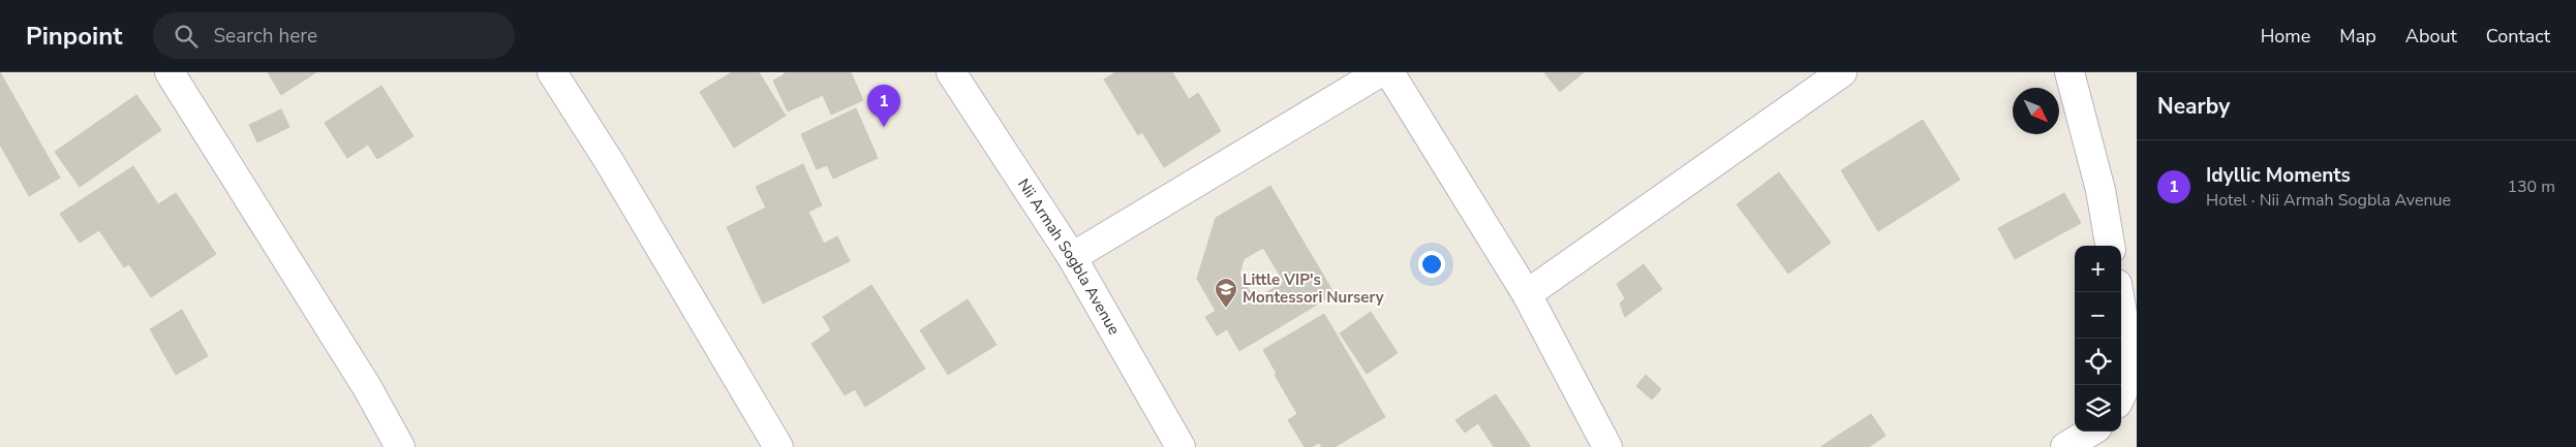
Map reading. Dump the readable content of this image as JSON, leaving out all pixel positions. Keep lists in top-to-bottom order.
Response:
{
  "streets": {
    "street": ["Nii Armah Sogbla Avenue"]
  },
  "places": {
    "school or university": ["Little VIP's Montessori Nursery"]
  },
  "north": "bottom right",
  "page": {
    "header": "Pinpoint",
    "search": "Search here",
    "nav": [
      "Home",
      "Map",
      "About",
      "Contact"
    ],
    "heading": "Nearby",
    "pins": "1",
    "list": [
      {
        "mark": "1",
        "name": "Idyllic Moments",
        "note": "Hotel · Nii Armah Sogbla Avenue",
        "value": "130 m"
      }
    ],
    "map_buttons": ["+", "−"]
  }
}
